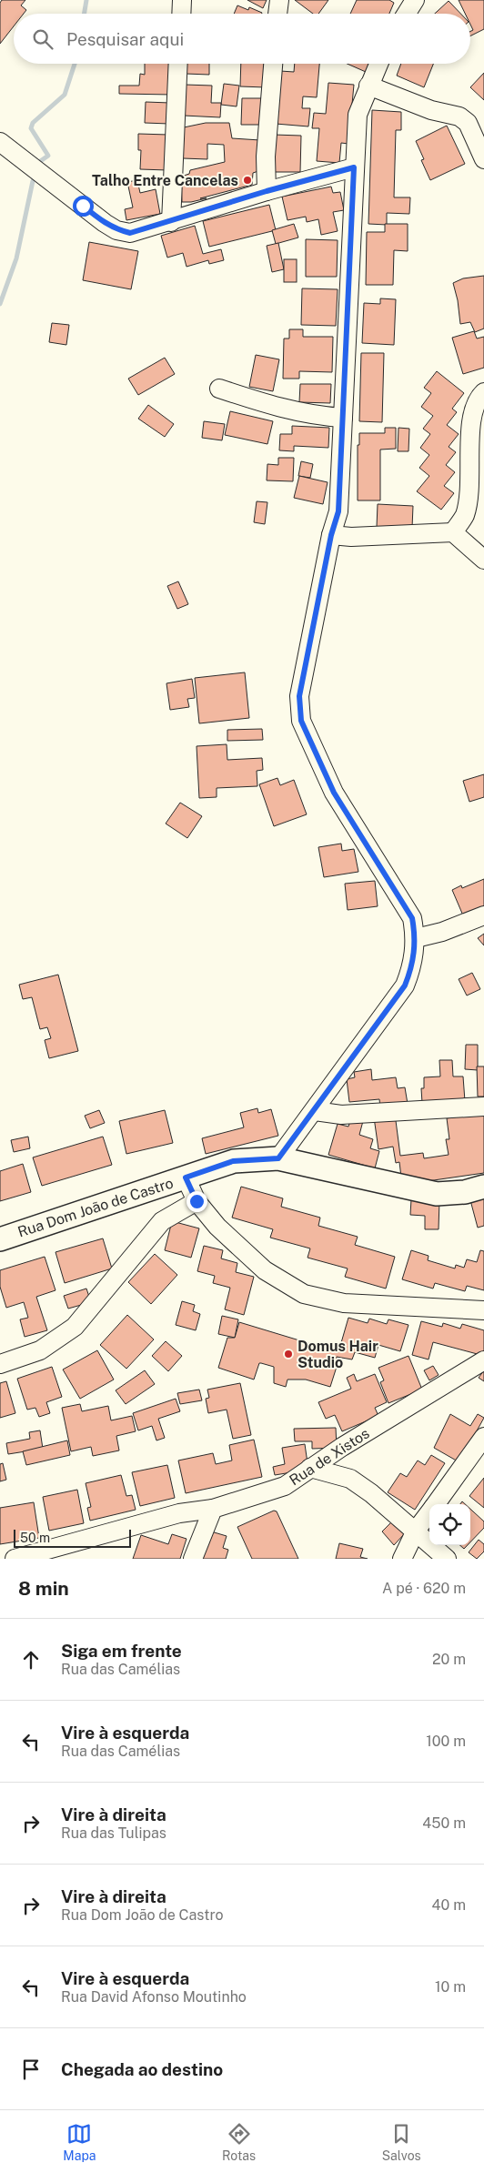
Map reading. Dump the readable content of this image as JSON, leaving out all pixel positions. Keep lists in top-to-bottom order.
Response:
{
  "streets": {
    "main road": ["Rua Dom João de Castro"],
    "street": ["Rua de Xistos"]
  },
  "places": ["Talho Entre Cancelas", "Domus Hair Studio"],
  "scale_bar": "50 m",
  "page": {
    "search": "Pesquisar aqui",
    "scale": "50 m",
    "heading": ["8 min", "A pé · 620 m"],
    "list": [
      ["Siga em frente", "Rua das Camélias", "20 m"],
      ["Vire à esquerda", "Rua das Camélias", "100 m"],
      ["Vire à direita", "Rua das Tulipas", "450 m"],
      ["Vire à direita", "Rua Dom João de Castro", "40 m"],
      ["Vire à esquerda", "Rua David Afonso Moutinho", "10 m"],
      "Chegada ao destino"
    ],
    "nav": ["Mapa", "Rotas", "Salvos"]
  }
}
